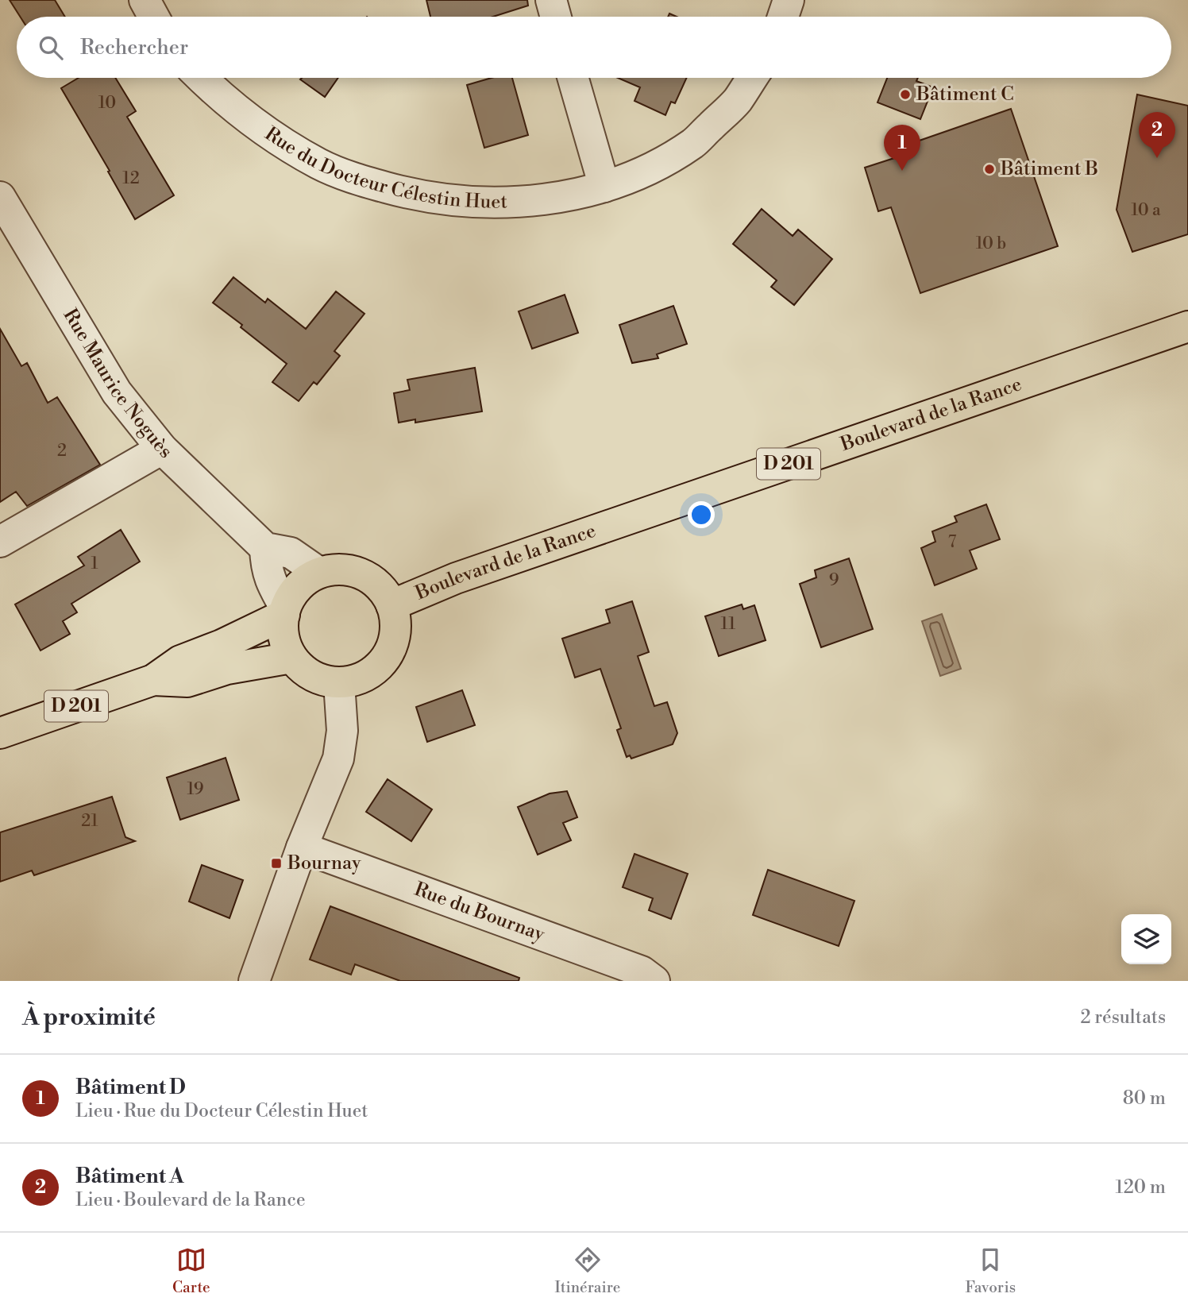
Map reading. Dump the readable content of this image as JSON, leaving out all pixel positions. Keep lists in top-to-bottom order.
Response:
{
  "streets": {
    "main road": ["Boulevard de la Rance", "D 201"],
    "street": ["Rue du Docteur Célestin Huet", "Rue Maurice Noguès", "Rue du Bournay"]
  },
  "crossings": [
    ["Boulevard de la Rance", "D 201"]
  ],
  "places": {
    "other": ["Bâtiment C", "Bâtiment B"],
    "transit": ["Bournay"]
  },
  "house_numbers": [
    "10",
    "12",
    "10 a",
    "10 b",
    "2",
    "7",
    "1",
    "9",
    "11",
    "19",
    "21"
  ],
  "page": {
    "search": "Rechercher",
    "pins": ["2", "1"],
    "heading": ["À proximité", "2 résultats"],
    "list": [
      {
        "mark": "1",
        "name": "Bâtiment D",
        "note": "Lieu · Rue du Docteur Célestin Huet",
        "value": "80 m"
      },
      {
        "mark": "2",
        "name": "Bâtiment A",
        "note": "Lieu · Boulevard de la Rance",
        "value": "120 m"
      }
    ],
    "nav": ["Carte", "Itinéraire", "Favoris"]
  }
}
